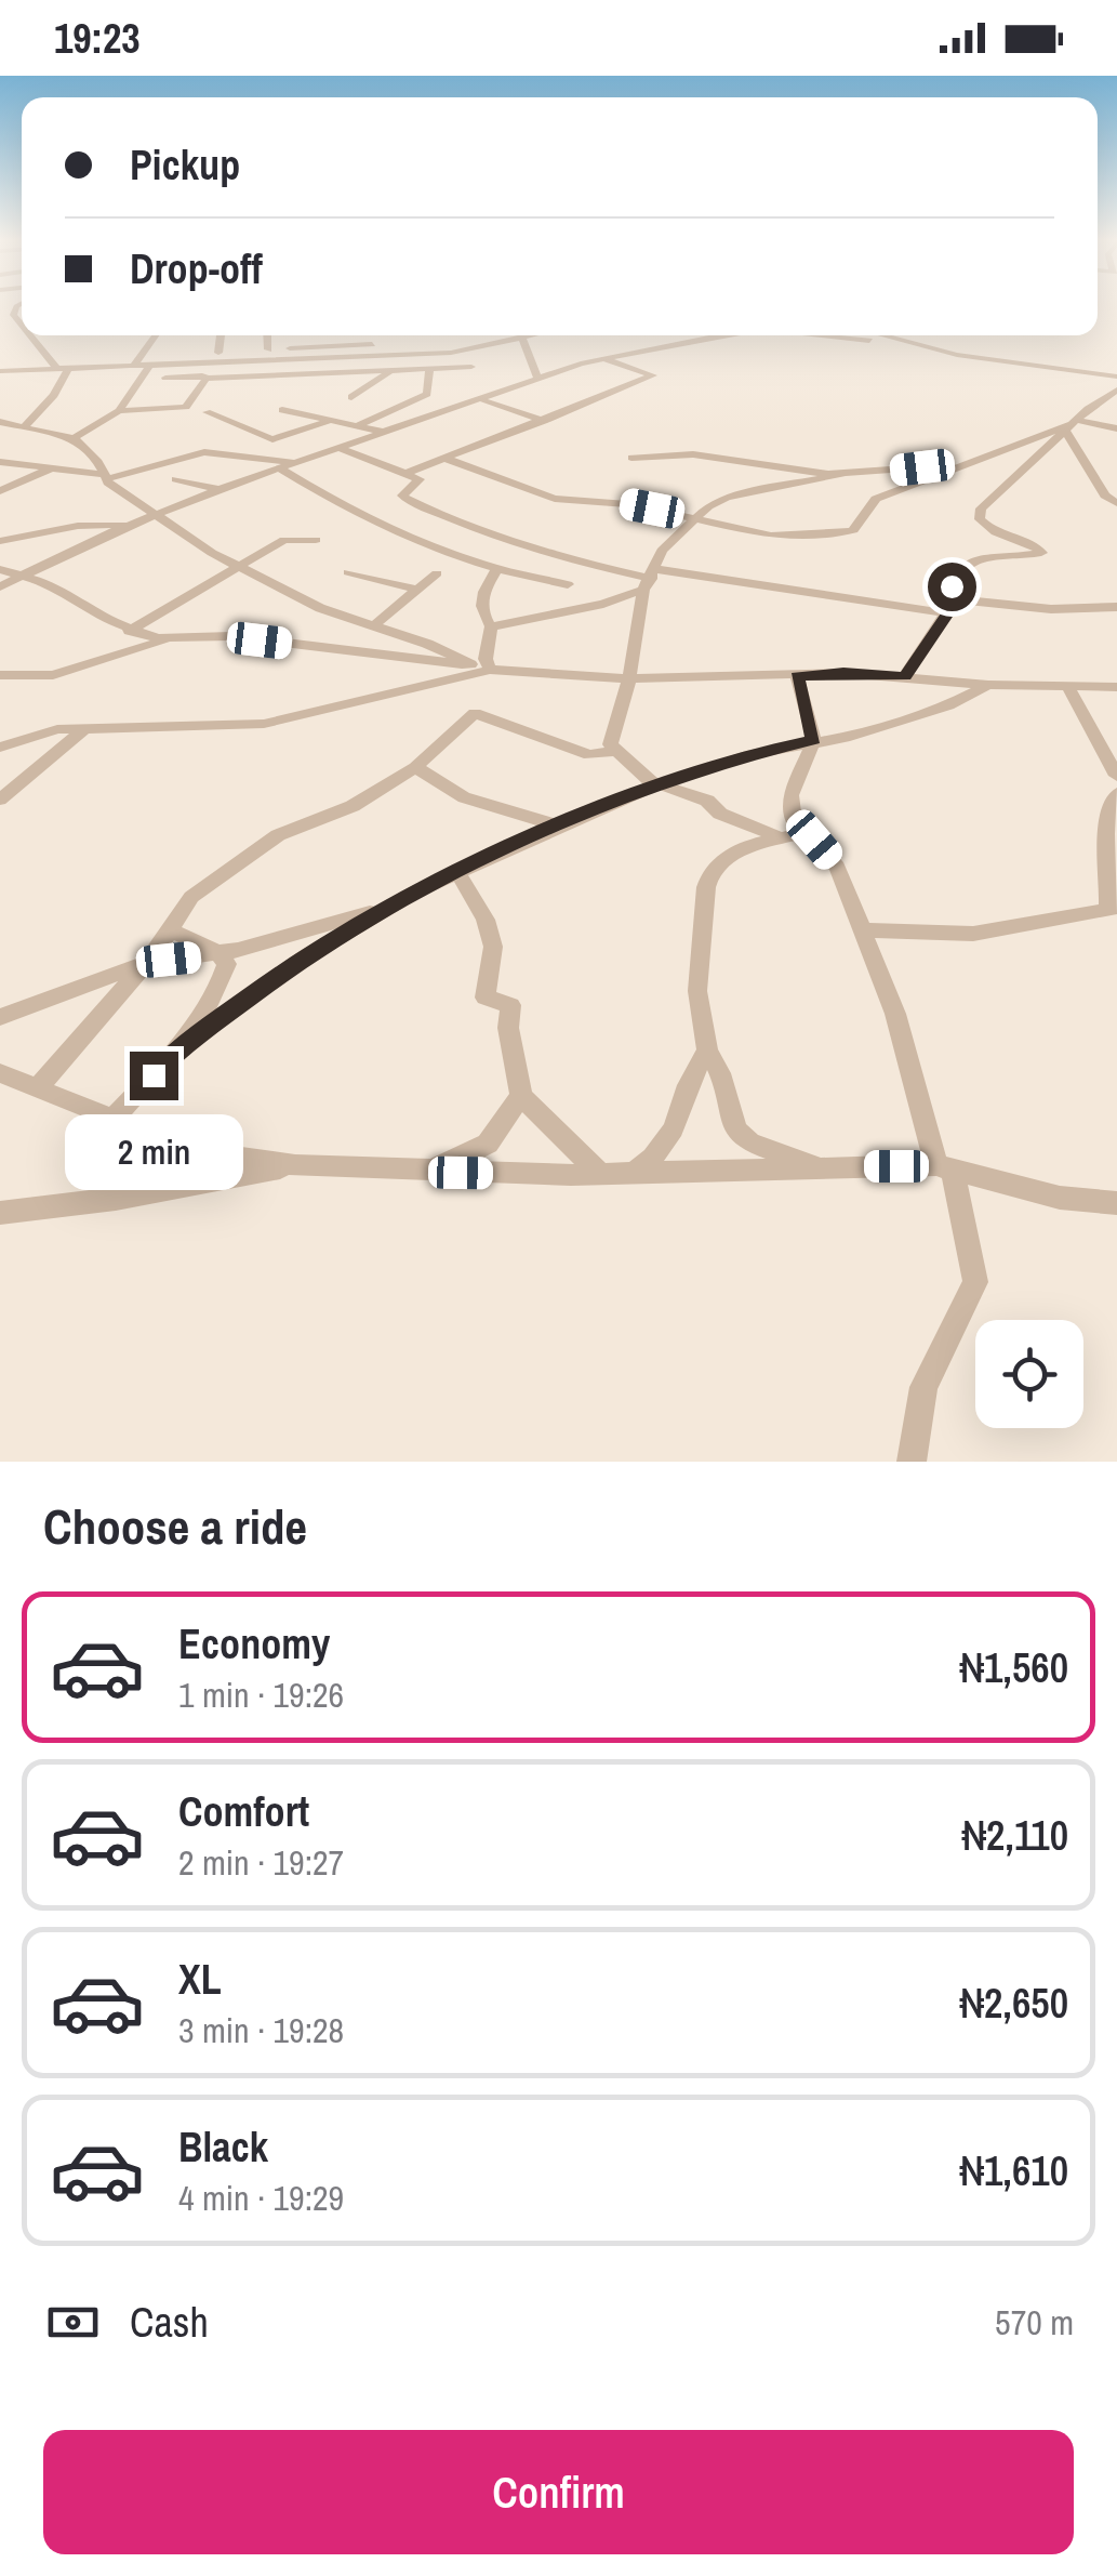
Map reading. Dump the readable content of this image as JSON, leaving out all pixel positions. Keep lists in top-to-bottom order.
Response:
{
  "page": {
    "status": "19:23",
    "banner": ["Pickup", "Drop-off"],
    "bubble": "2 min",
    "heading": "Choose a ride",
    "list": [
      {
        "name": "Economy",
        "note": "1 min · 19:26",
        "value": "₦1,560"
      },
      {
        "name": "Comfort",
        "note": "2 min · 19:27",
        "value": "₦2,110"
      },
      {
        "name": "XL",
        "note": "3 min · 19:28",
        "value": "₦2,650"
      },
      {
        "name": "Black",
        "note": "4 min · 19:29",
        "value": "₦1,610"
      }
    ],
    "pay": ["Cash", "570 m"],
    "buttons": "Confirm"
  }
}
